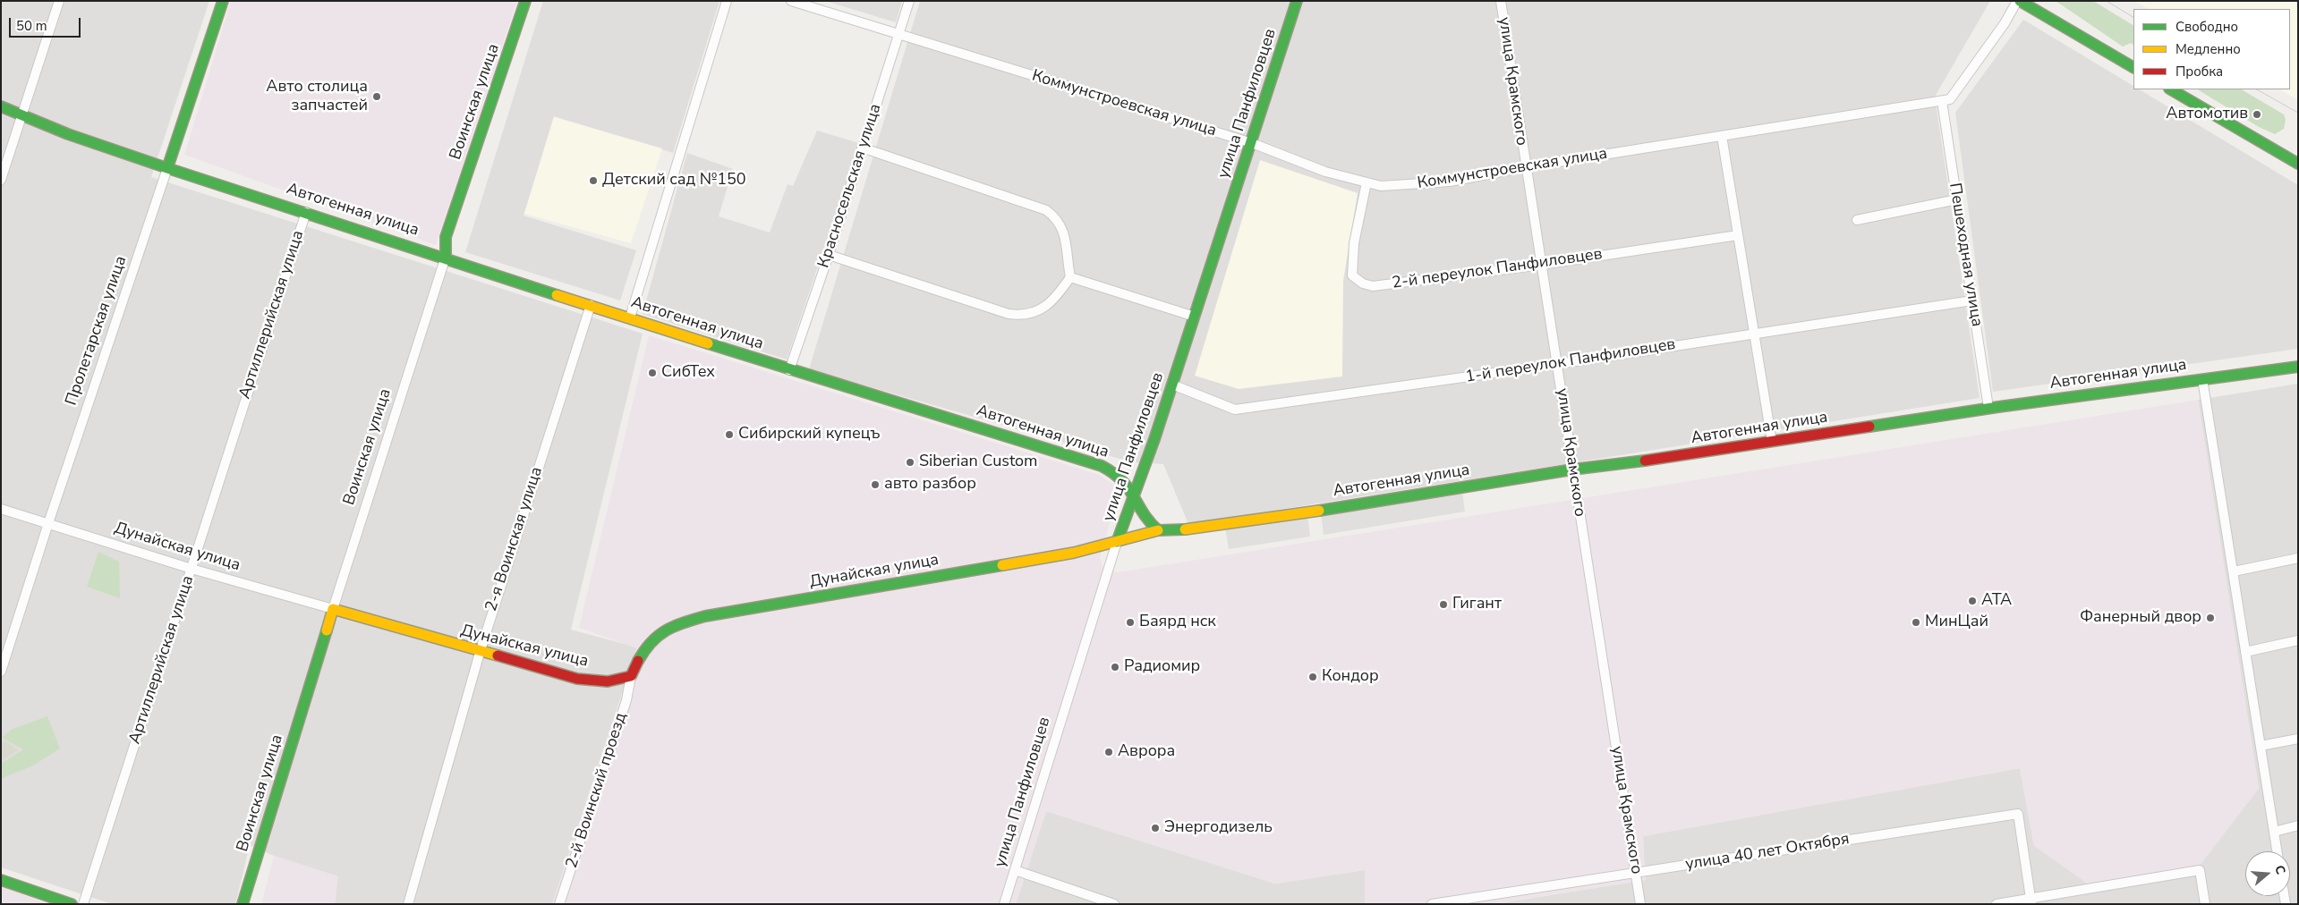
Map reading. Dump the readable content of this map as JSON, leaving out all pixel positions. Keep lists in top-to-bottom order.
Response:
{
  "streets": {
    "street": [
      "улица Крамского",
      "Воинская улица",
      "Коммунстроевская улица",
      "улица Панфиловцев",
      "Красносельская улица",
      "Автогенная улица",
      "Пешеходная улица",
      "2-й переулок Панфиловцев",
      "Артиллерийская улица",
      "Пролетарская улица",
      "1-й переулок Панфиловцев",
      "2-я Воинская улица",
      "Дунайская улица",
      "2-й Воинский проезд",
      "улица 40 лет Октября"
    ]
  },
  "crossings": [
    ["улица Крамского", "Коммунстроевская улица"],
    ["улица Крамского", "Автогенная улица"],
    ["улица Крамского", "2-й переулок Панфиловцев"],
    ["улица Крамского", "1-й переулок Панфиловцев"],
    ["улица Крамского", "улица 40 лет Октября"],
    ["Воинская улица", "Автогенная улица"],
    ["Воинская улица", "Дунайская улица"],
    ["Коммунстроевская улица", "улица Панфиловцев"],
    ["Коммунстроевская улица", "Красносельская улица"],
    ["Коммунстроевская улица", "Пешеходная улица"],
    ["Коммунстроевская улица", "2-й переулок Панфиловцев"],
    ["улица Панфиловцев", "Автогенная улица"],
    ["улица Панфиловцев", "1-й переулок Панфиловцев"],
    ["улица Панфиловцев", "Дунайская улица"],
    ["Красносельская улица", "Автогенная улица"],
    ["Автогенная улица", "Пешеходная улица"],
    ["Автогенная улица", "Артиллерийская улица"],
    ["Автогенная улица", "Пролетарская улица"],
    ["Автогенная улица", "2-я Воинская улица"],
    ["Автогенная улица", "Дунайская улица"],
    ["Пешеходная улица", "1-й переулок Панфиловцев"],
    ["Артиллерийская улица", "Дунайская улица"],
    ["Пролетарская улица", "Дунайская улица"],
    ["2-я Воинская улица", "Дунайская улица"],
    ["Дунайская улица", "2-й Воинский проезд"]
  ],
  "places": [
    "Авто столица запчастей",
    "Автомотив",
    "Детский сад №150",
    "СибТех",
    "Сибирский купецъ",
    "Siberian Custom",
    "авто разбор",
    "АТА",
    "Гигант",
    "Фанерный двор",
    "Баярд нск",
    "МинЦай",
    "Радиомир",
    "Кондор",
    "Аврора",
    "Энергодизель"
  ],
  "legend": ["Свободно", "Медленно", "Пробка"],
  "scale_bar": "50 m",
  "north": "right"
}
